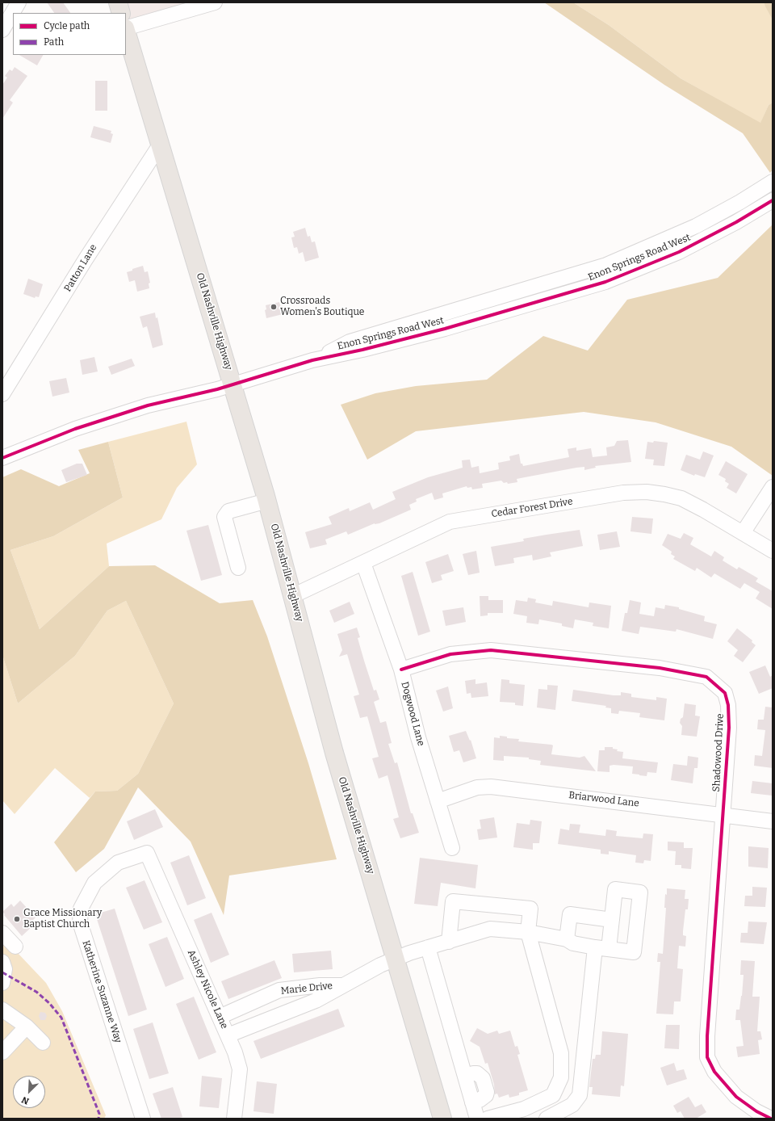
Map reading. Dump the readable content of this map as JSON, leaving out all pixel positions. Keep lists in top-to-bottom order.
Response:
{
  "streets": {
    "main road": ["Old Nashville Highway"],
    "street": [
      "Enon Springs Road West",
      "Patton Lane",
      "Cedar Forest Drive",
      "Dogwood Lane",
      "Shadowood Drive",
      "Briarwood Lane",
      "Marie Drive",
      "Ashley Nicole Lane",
      "Katherine Suzanne Way"
    ]
  },
  "crossings": [
    ["Enon Springs Road West", "Old Nashville Highway"],
    ["Patton Lane", "Old Nashville Highway"],
    ["Old Nashville Highway", "Cedar Forest Drive"],
    ["Old Nashville Highway", "Marie Drive"],
    ["Cedar Forest Drive", "Dogwood Lane"],
    ["Dogwood Lane", "Shadowood Drive"],
    ["Dogwood Lane", "Briarwood Lane"],
    ["Shadowood Drive", "Briarwood Lane"],
    ["Marie Drive", "Ashley Nicole Lane"],
    ["Ashley Nicole Lane", "Katherine Suzanne Way"]
  ],
  "places": ["Crossroads Women's Boutique", "Grace Missionary Baptist Church"],
  "legend": ["Cycle path", "Path"],
  "north": "bottom left"
}
